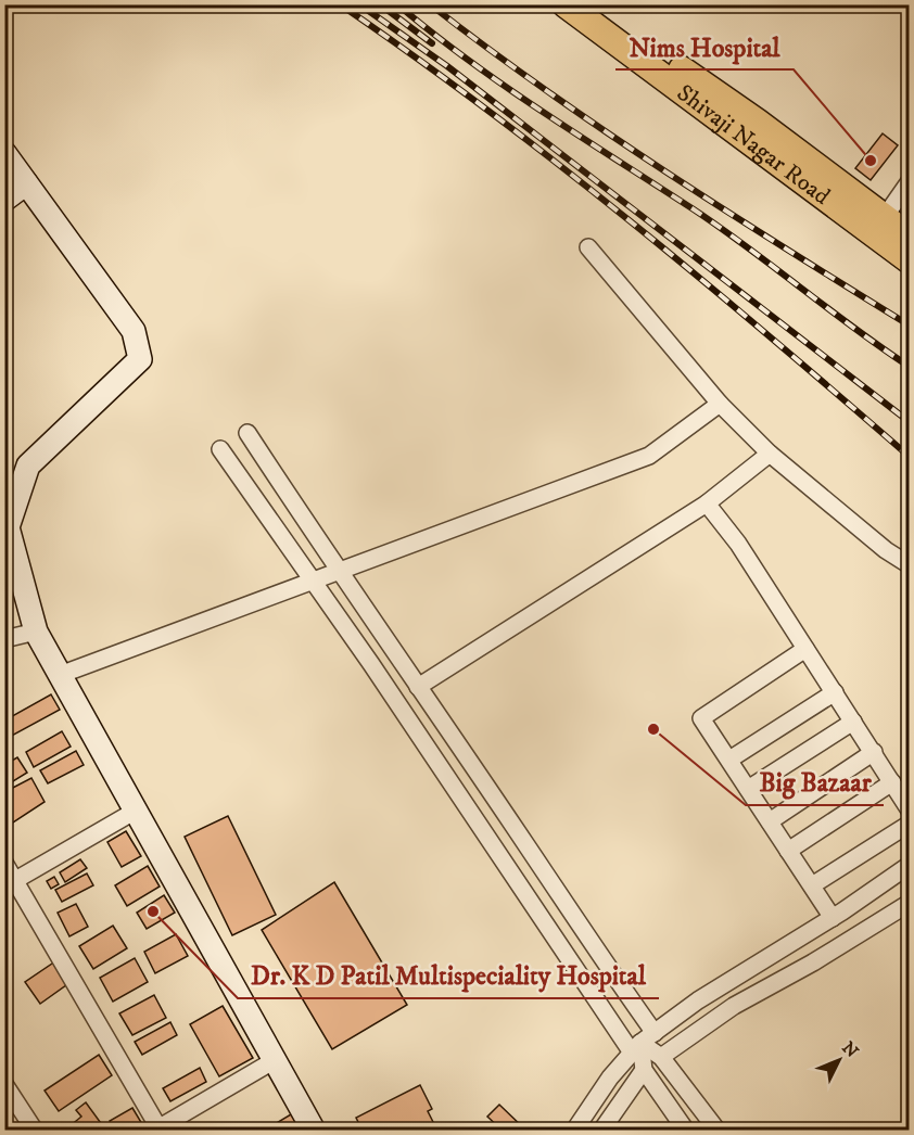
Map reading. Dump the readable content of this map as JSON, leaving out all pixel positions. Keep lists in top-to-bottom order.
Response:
{
  "streets": {
    "main road": ["Shivaji Nagar Road"]
  },
  "places": ["Nims Hospital", "Big Bazaar", "Dr. K D Patil Multispeciality Hospital"],
  "north": "top right"
}
